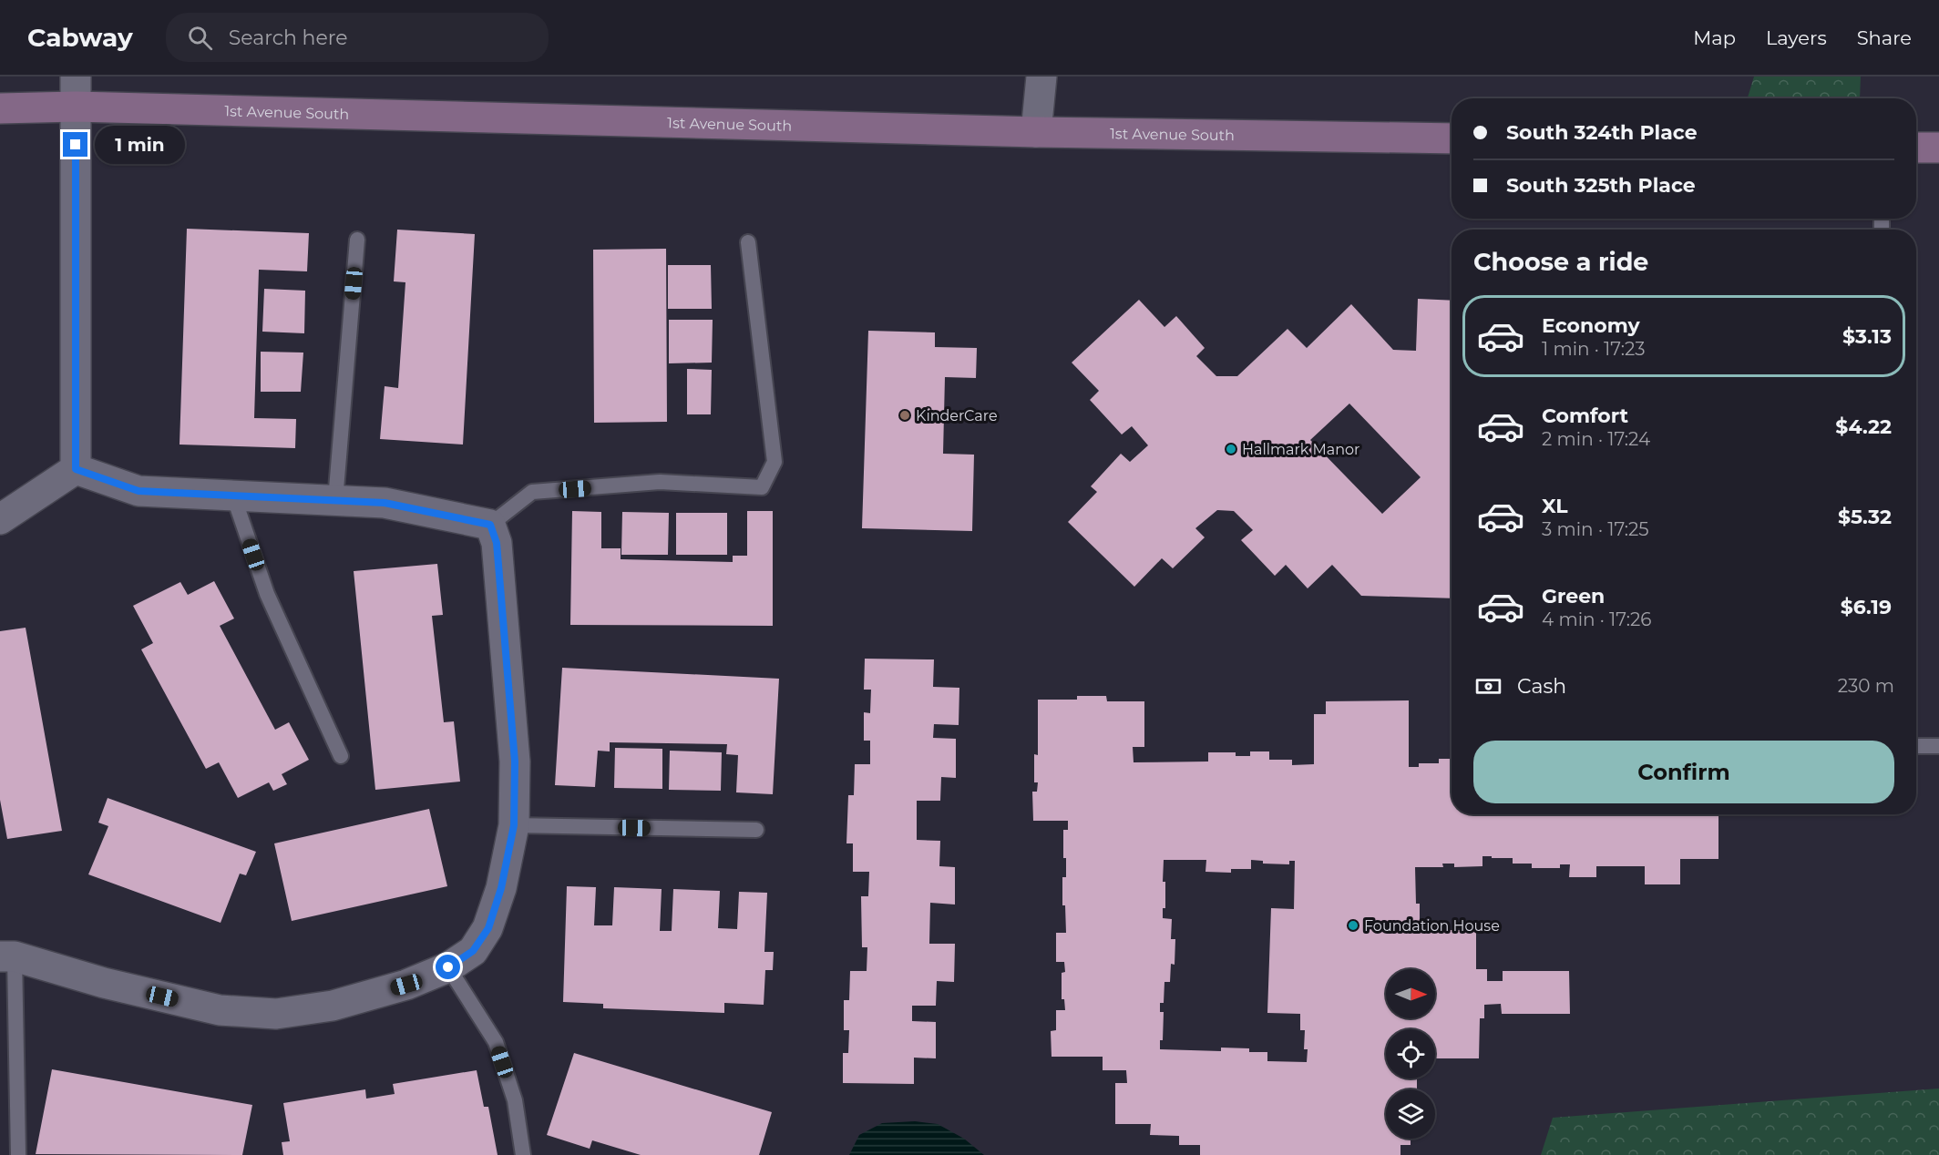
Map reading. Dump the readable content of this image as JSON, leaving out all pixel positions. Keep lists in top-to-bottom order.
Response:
{
  "streets": {
    "main road": ["1st Avenue South"]
  },
  "places": ["KinderCare", "Hallmark Manor", "Foundation House"],
  "north": "right",
  "page": {
    "header": "Cabway",
    "search": "Search here",
    "nav": ["Map", "Layers", "Share"],
    "banner": ["South 324th Place", "South 325th Place"],
    "bubble": "1 min",
    "heading": "Choose a ride",
    "list": [
      {
        "name": "Economy",
        "note": "1 min · 17:23",
        "value": "$3.13"
      },
      {
        "name": "Comfort",
        "note": "2 min · 17:24",
        "value": "$4.22"
      },
      {
        "name": "XL",
        "note": "3 min · 17:25",
        "value": "$5.32"
      },
      {
        "name": "Green",
        "note": "4 min · 17:26",
        "value": "$6.19"
      }
    ],
    "pay": ["Cash", "230 m"],
    "buttons": "Confirm"
  }
}
